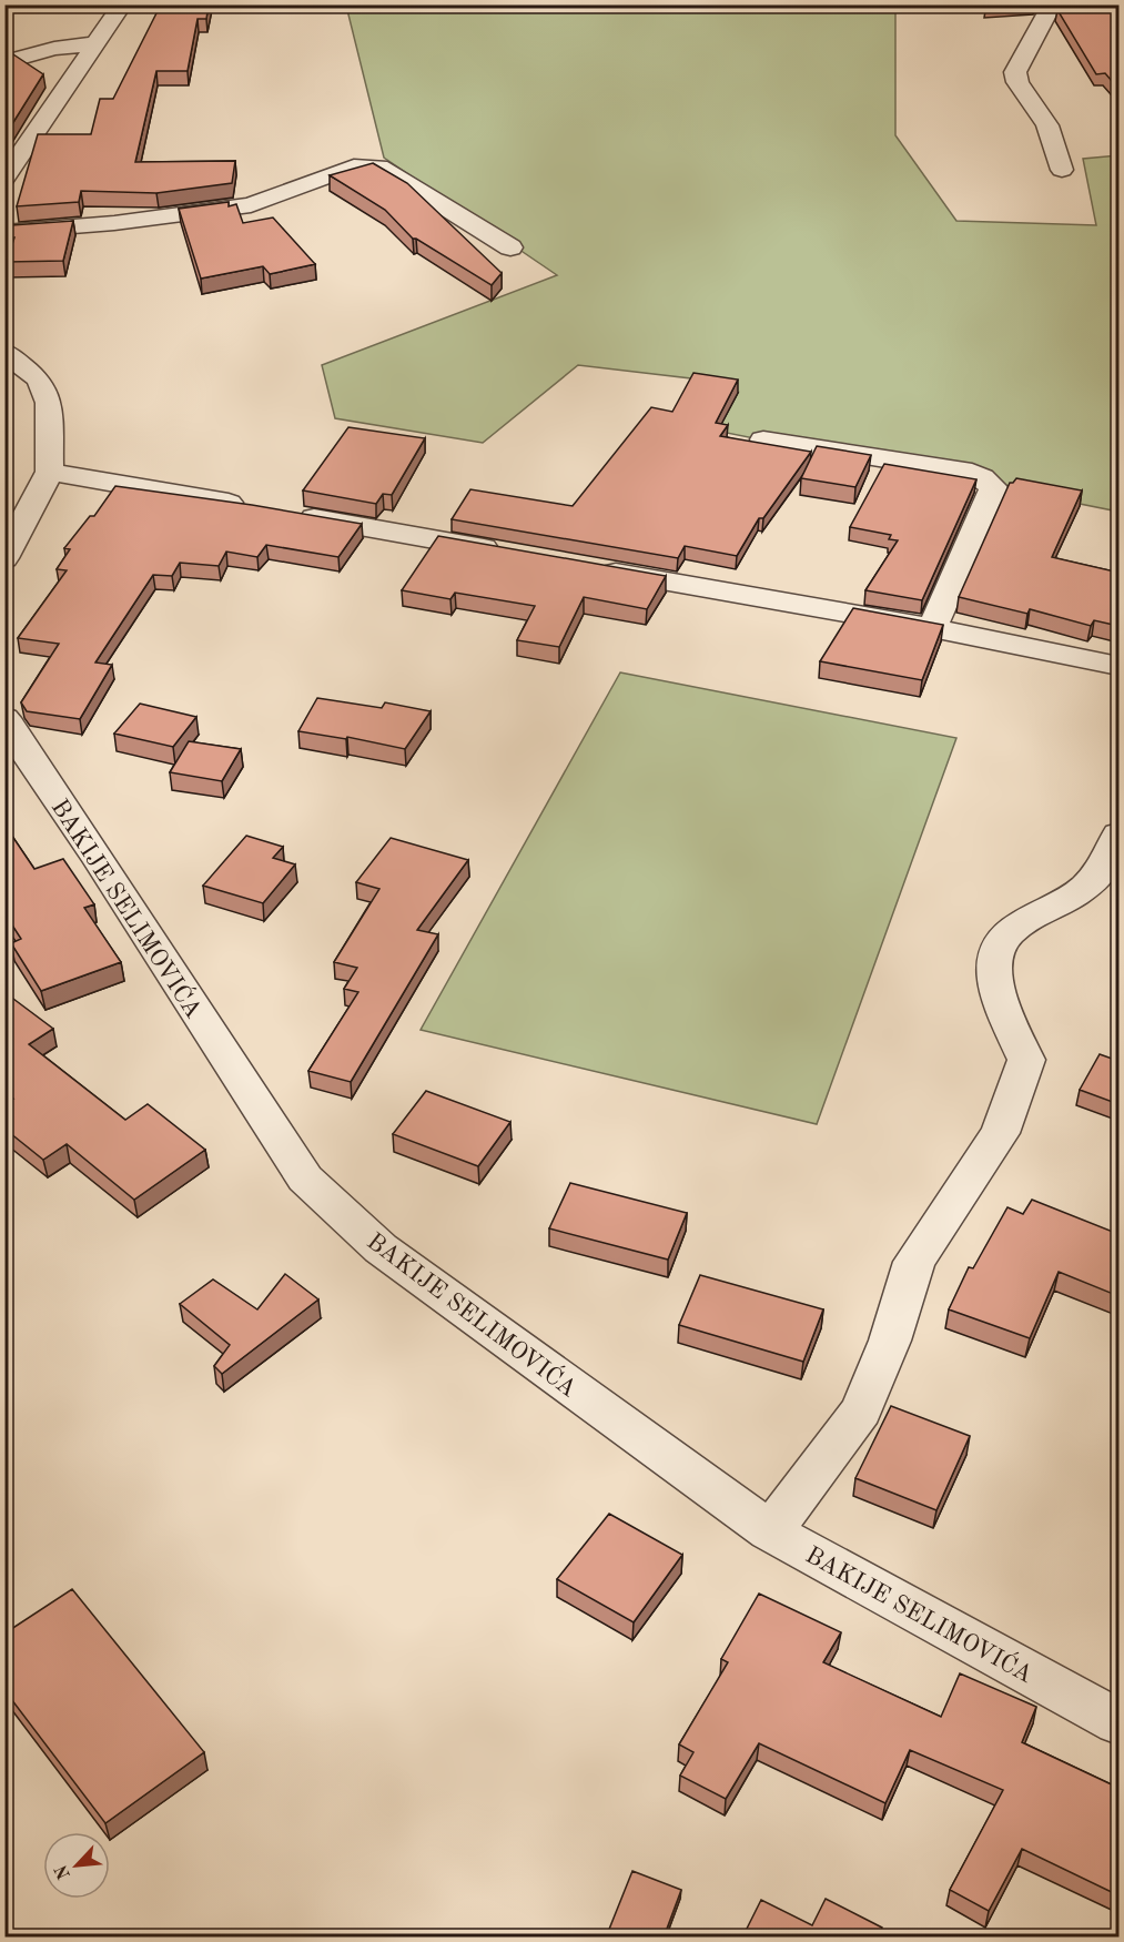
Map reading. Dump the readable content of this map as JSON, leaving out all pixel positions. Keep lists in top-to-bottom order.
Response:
{
  "streets": {
    "street": ["BAKIJE SELIMOVIĆA"]
  },
  "north": "bottom left"
}
